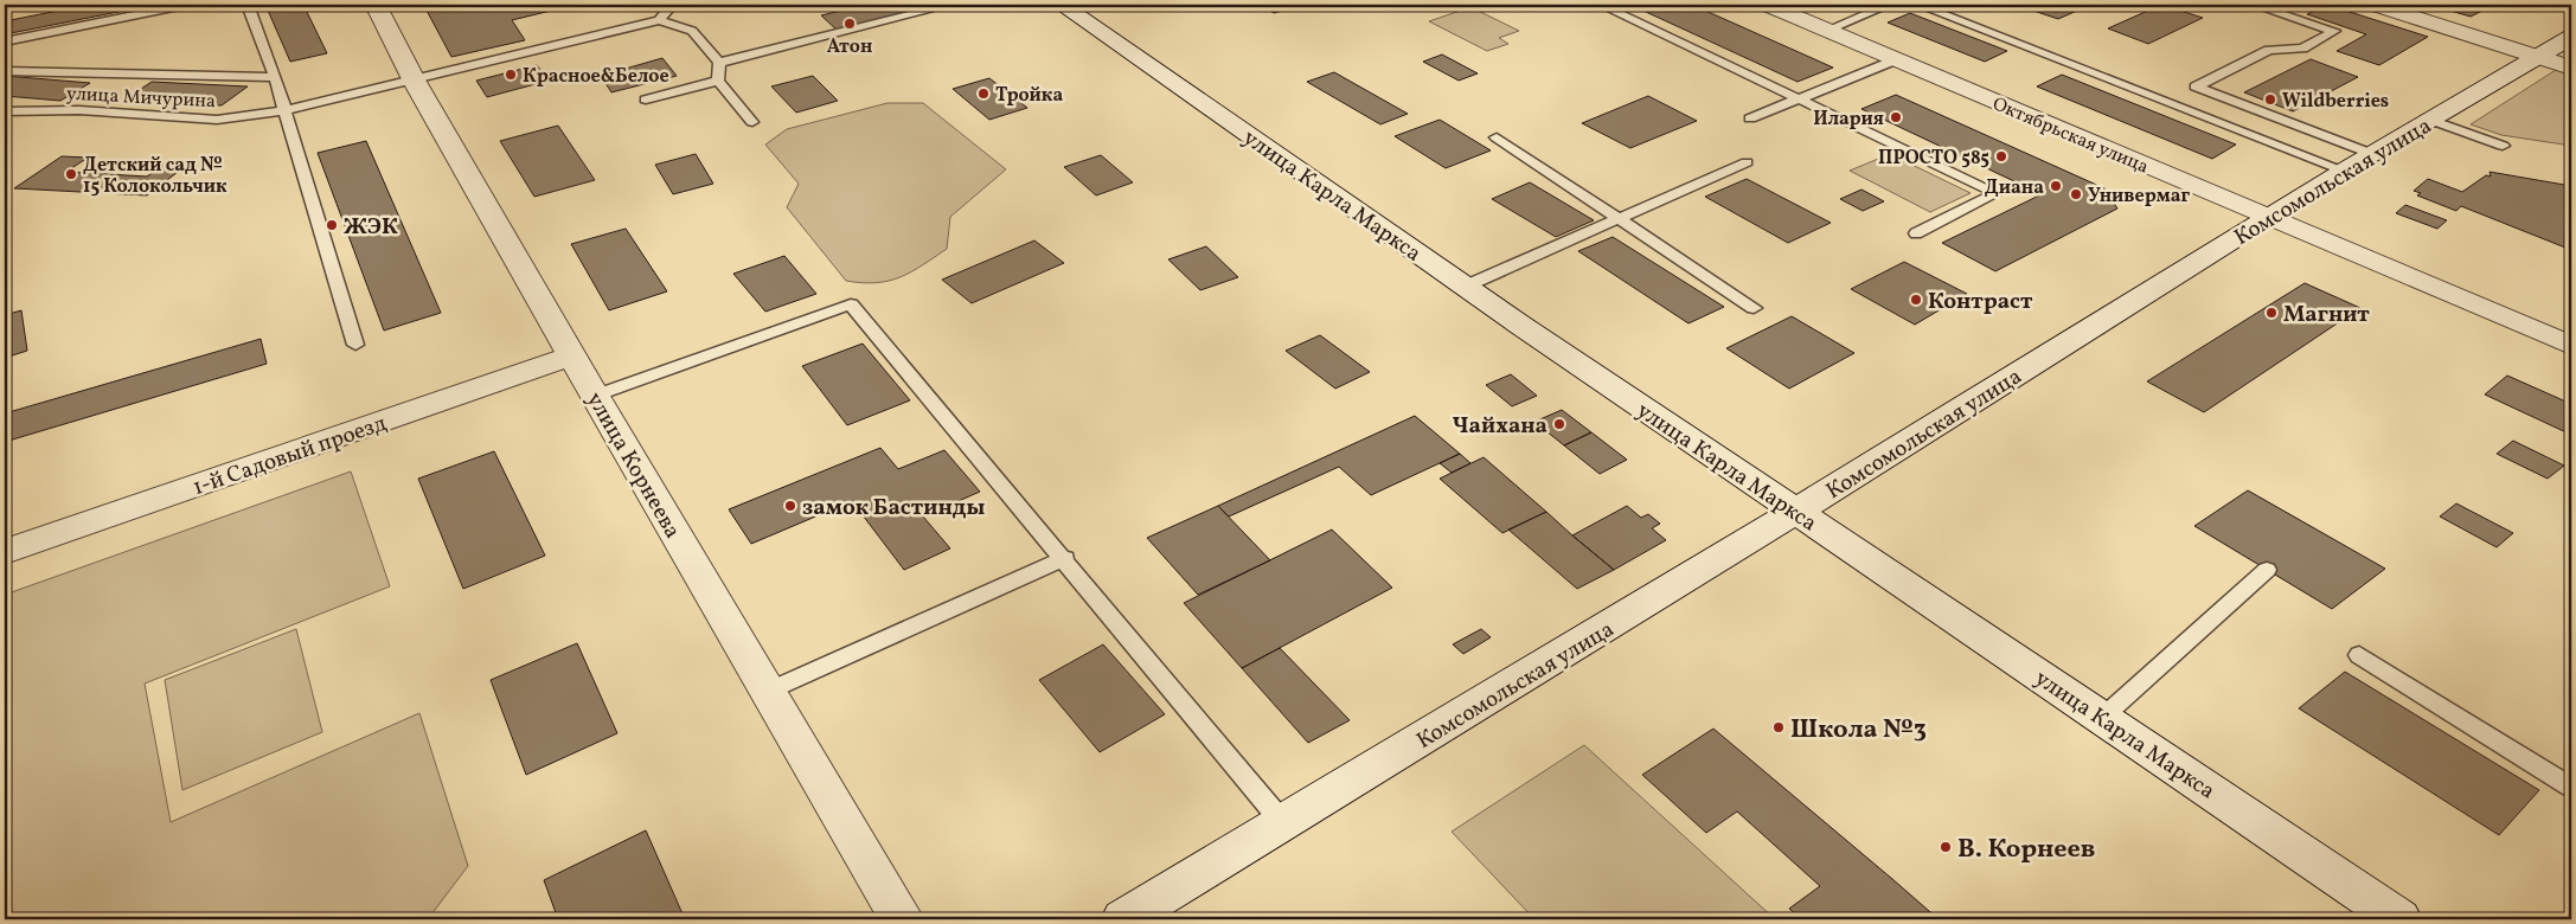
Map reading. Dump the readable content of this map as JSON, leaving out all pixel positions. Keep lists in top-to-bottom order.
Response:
{
  "streets": {
    "street": [
      "Октябрьская улица",
      "Комсомольская улица",
      "улица Карла Маркса",
      "1-й Садовый проезд",
      "улица Корнеева"
    ],
    "lane": ["улица Мичурина"]
  },
  "crossings": [
    ["улица Мичурина", "улица Корнеева"],
    ["Октябрьская улица", "Комсомольская улица"],
    ["Комсомольская улица", "улица Карла Маркса"],
    ["1-й Садовый проезд", "улица Корнеева"]
  ],
  "places": [
    "Атон",
    "Красное&Белое",
    "Тройка",
    "Wildberries",
    "Илария",
    "ПРОСТО 585",
    "Детский сад № 15 Колокольчик",
    "Диана",
    "Универмаг",
    "ЖЭК",
    "Контраст",
    "Магнит",
    "Чайхана",
    "замок Бастинды",
    "Школа №3",
    "В. Корнеев"
  ]
}
